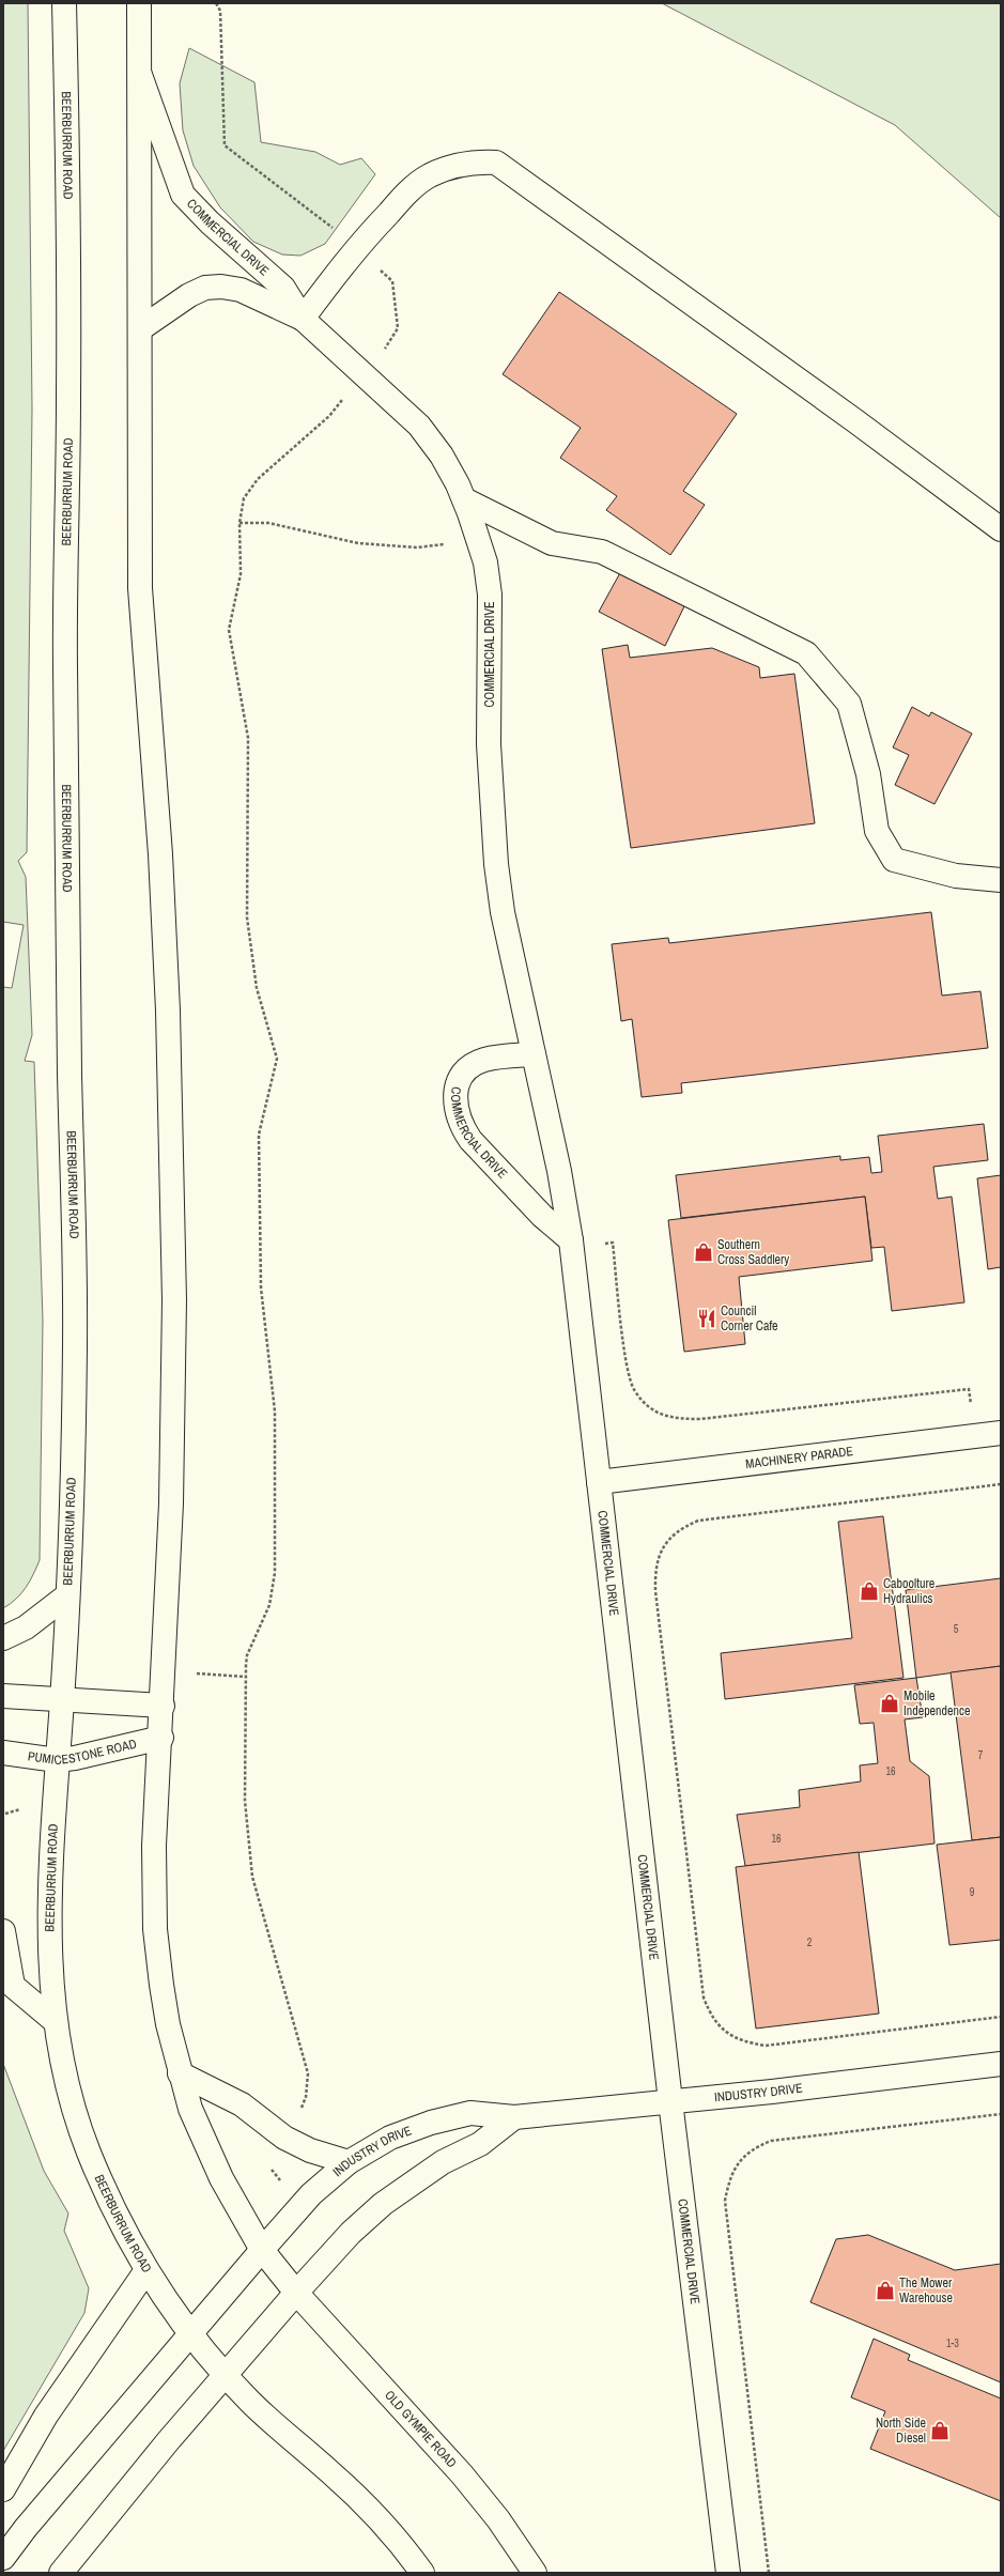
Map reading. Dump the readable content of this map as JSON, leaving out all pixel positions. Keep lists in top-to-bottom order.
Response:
{
  "streets": {
    "main road": [
      "BEERBURRUM ROAD",
      "COMMERCIAL DRIVE",
      "MACHINERY PARADE",
      "PUMICESTONE ROAD",
      "INDUSTRY DRIVE",
      "OLD GYMPIE ROAD"
    ]
  },
  "crossings": [
    ["BEERBURRUM ROAD", "PUMICESTONE ROAD"],
    ["COMMERCIAL DRIVE", "MACHINERY PARADE"],
    ["COMMERCIAL DRIVE", "INDUSTRY DRIVE"]
  ],
  "places": {
    "shop": [
      "Southern Cross Saddlery",
      "Caboolture Hydraulics",
      "Mobile Independence",
      "The Mower Warehouse",
      "North Side Diesel"
    ],
    "restaurant": ["Council Corner Cafe"]
  },
  "house_numbers": [
    "5",
    "7",
    "16",
    "16",
    "9",
    "2",
    "1-3"
  ]
}
